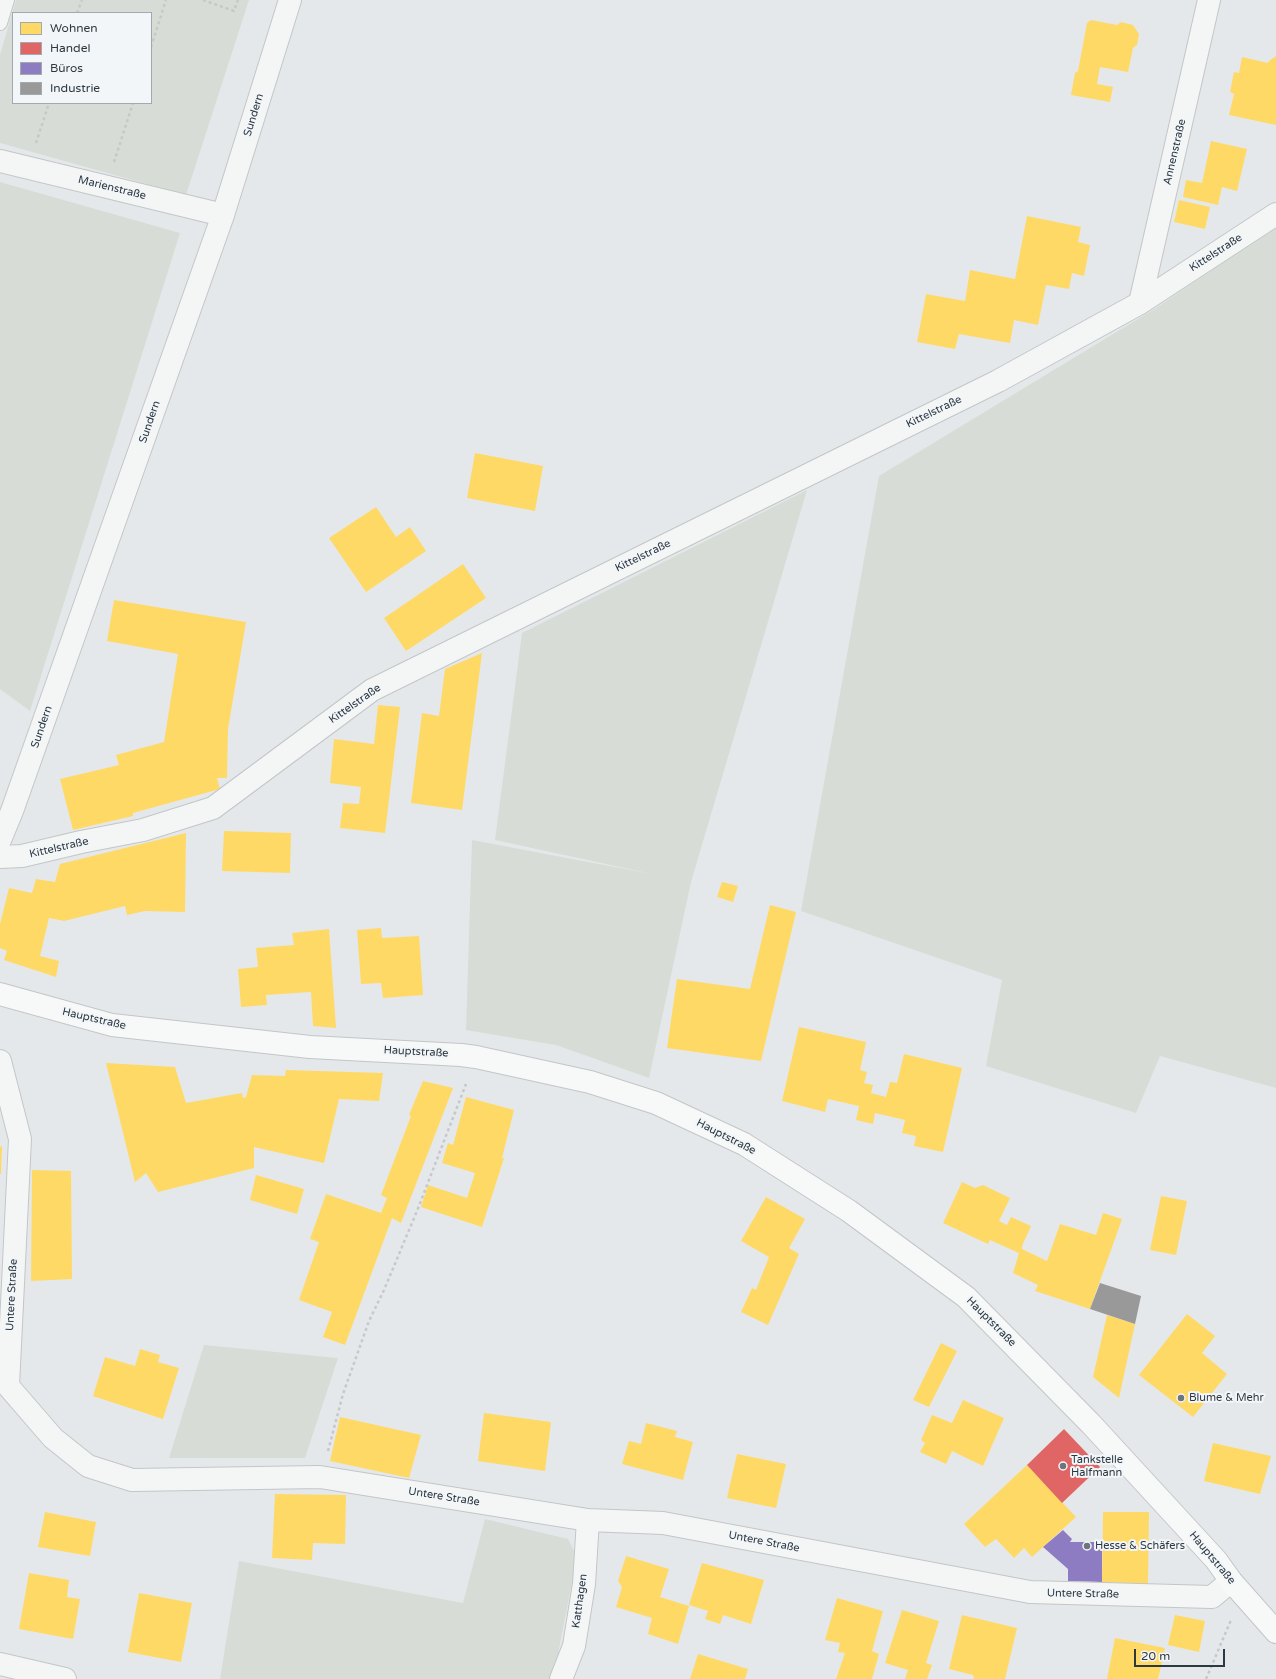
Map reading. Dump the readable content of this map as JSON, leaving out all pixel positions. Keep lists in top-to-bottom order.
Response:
{
  "streets": {
    "main road": ["Hauptstraße"],
    "street": [
      "Sundern",
      "Annenstraße",
      "Marienstraße",
      "Kittelstraße",
      "Untere Straße",
      "Katthagen"
    ]
  },
  "crossings": [
    ["Sundern", "Marienstraße"],
    ["Annenstraße", "Kittelstraße"],
    ["Untere Straße", "Katthagen"]
  ],
  "places": ["Blume & Mehr", "Tankstelle Halfmann", "Hesse & Schäfers"],
  "legend": [
    "Wohnen",
    "Handel",
    "Büros",
    "Industrie"
  ],
  "scale_bar": "20 m"
}
